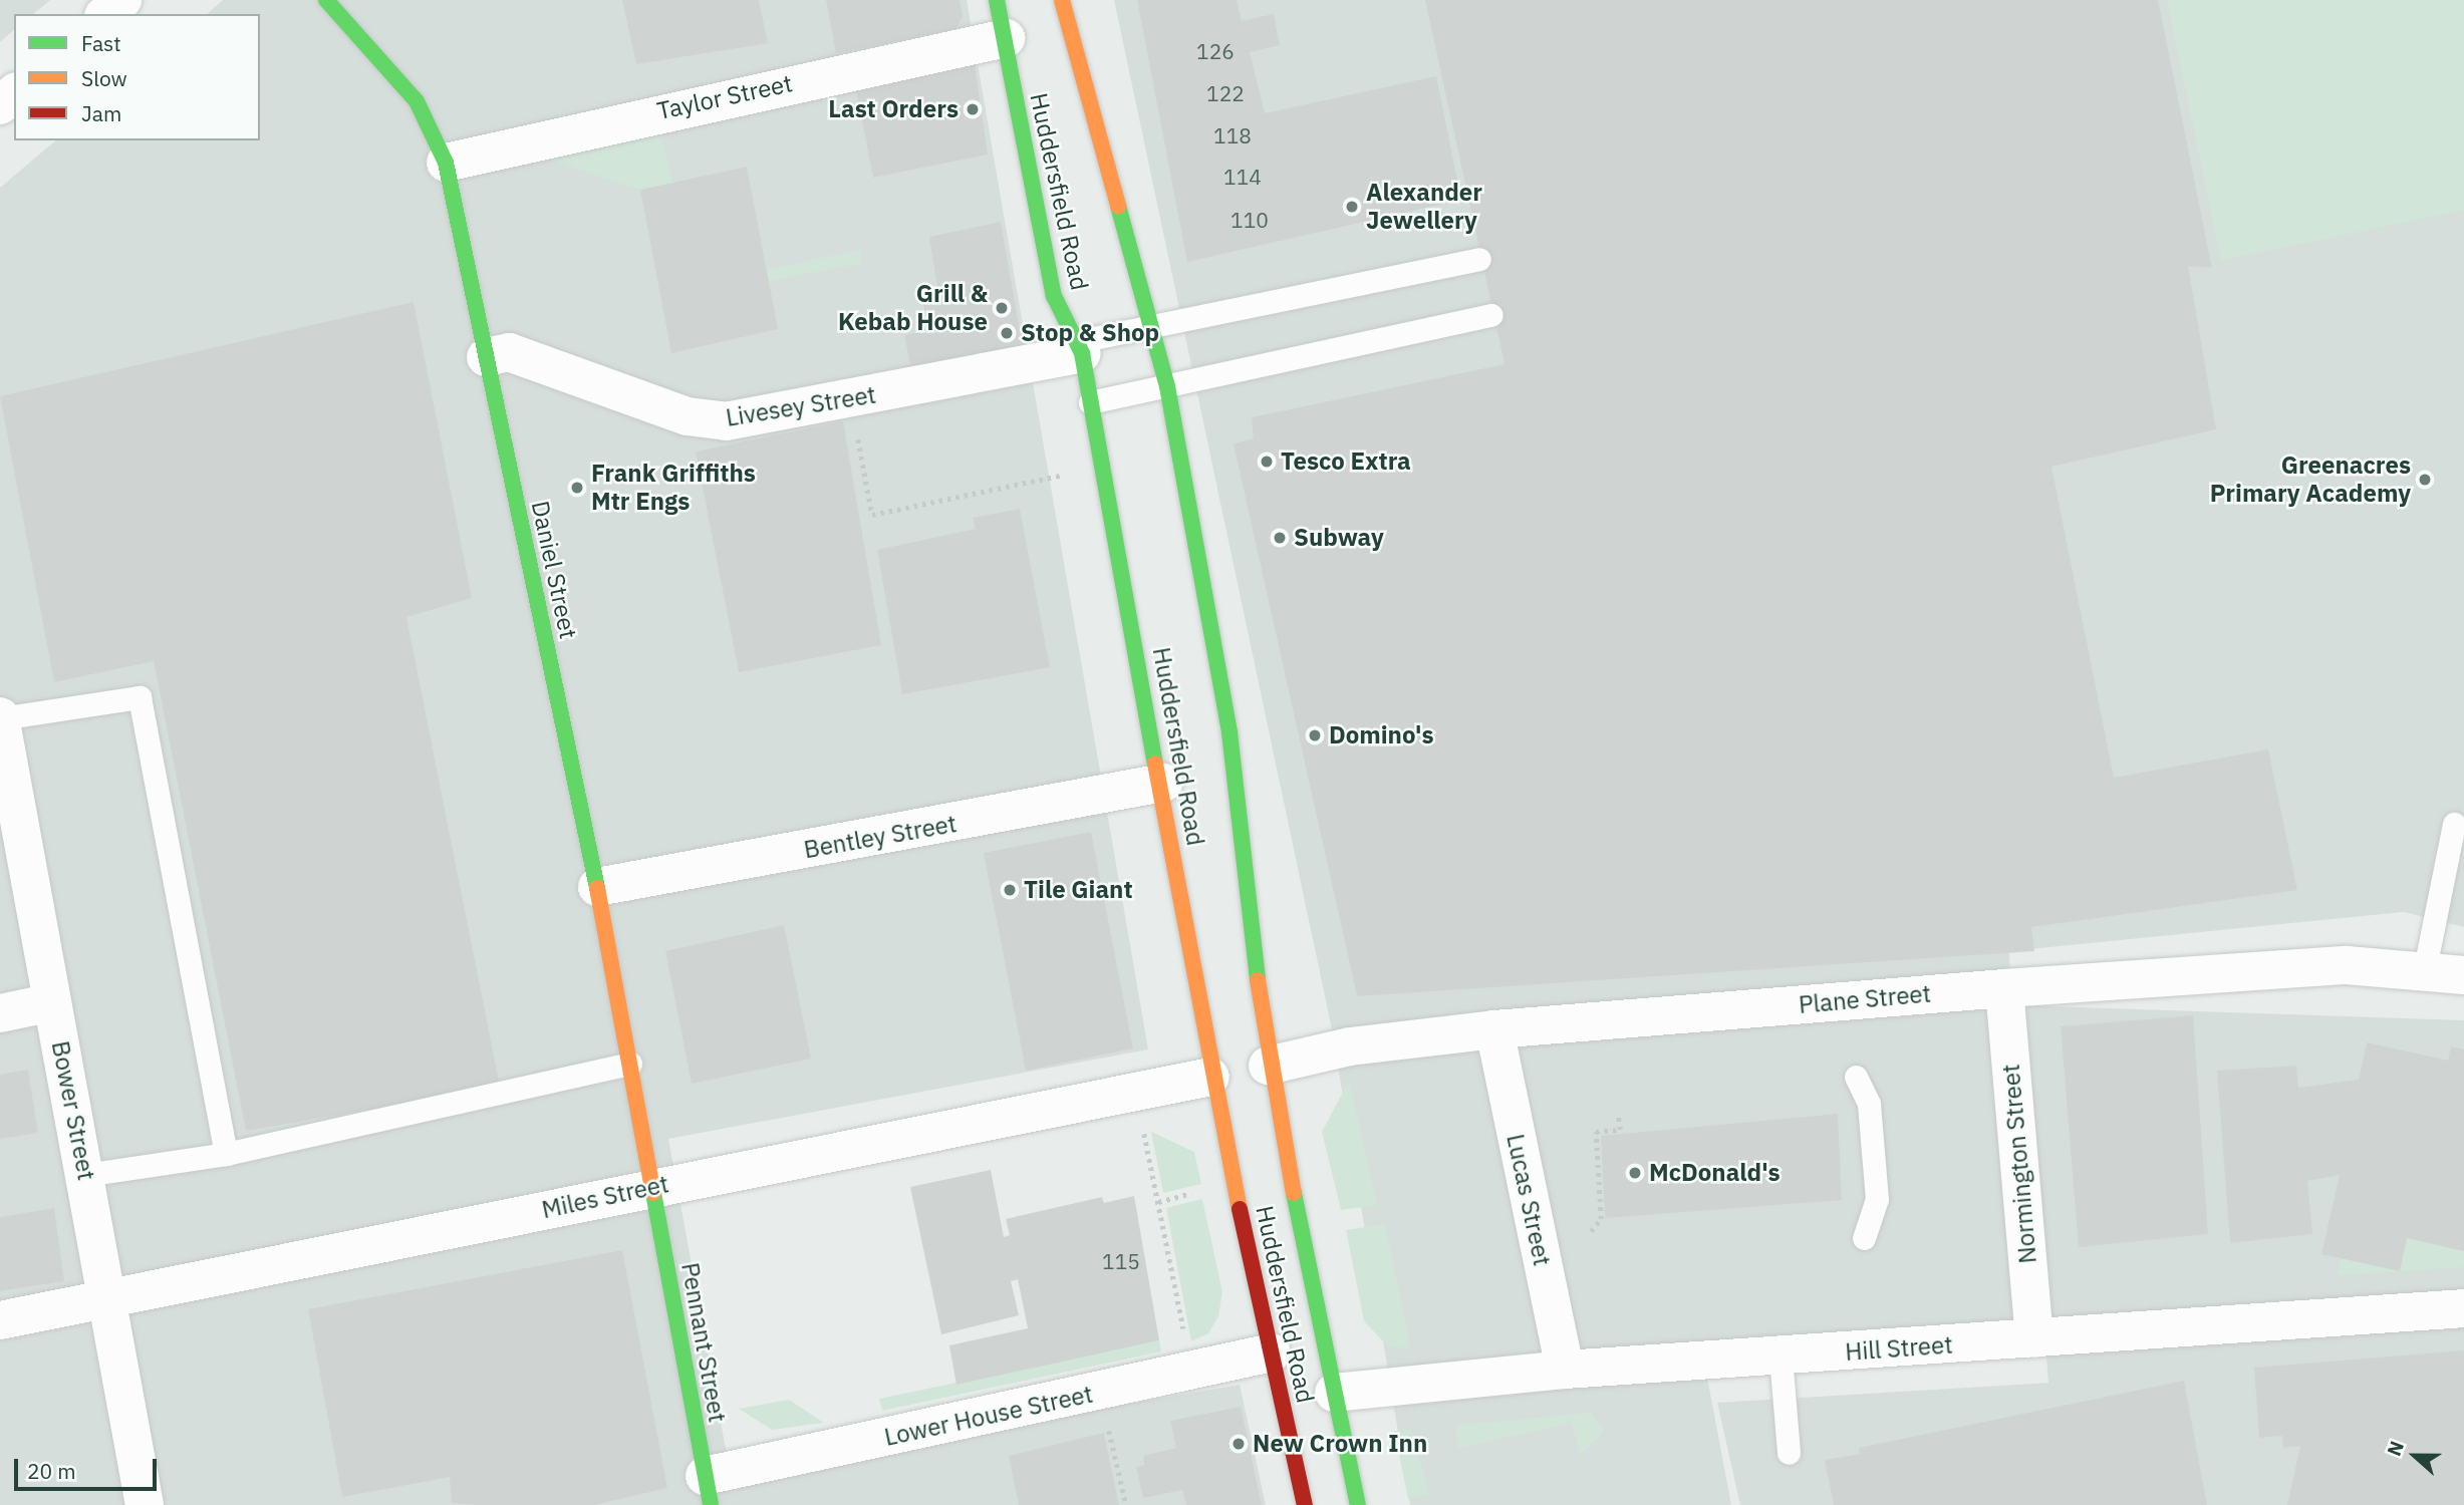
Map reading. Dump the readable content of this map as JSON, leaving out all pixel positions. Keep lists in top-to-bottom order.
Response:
{
  "streets": {
    "main road": ["Huddersfield Road", "Daniel Street", "Pennant Street"],
    "street": [
      "Taylor Street",
      "Livesey Street",
      "Bentley Street",
      "Plane Street",
      "Bower Street",
      "Normington Street",
      "Miles Street",
      "Lucas Street",
      "Hill Street",
      "Lower House Street"
    ]
  },
  "crossings": [
    ["Taylor Street", "Huddersfield Road"],
    ["Taylor Street", "Daniel Street"],
    ["Huddersfield Road", "Livesey Street"],
    ["Huddersfield Road", "Bentley Street"],
    ["Huddersfield Road", "Plane Street"],
    ["Huddersfield Road", "Miles Street"],
    ["Huddersfield Road", "Hill Street"],
    ["Huddersfield Road", "Lower House Street"],
    ["Livesey Street", "Daniel Street"],
    ["Daniel Street", "Bentley Street"],
    ["Daniel Street", "Miles Street"],
    ["Daniel Street", "Pennant Street"],
    ["Plane Street", "Normington Street"],
    ["Plane Street", "Lucas Street"],
    ["Bower Street", "Miles Street"],
    ["Normington Street", "Hill Street"],
    ["Miles Street", "Pennant Street"],
    ["Lucas Street", "Hill Street"],
    ["Pennant Street", "Lower House Street"]
  ],
  "places": [
    "Last Orders",
    "Alexander Jewellery",
    "Grill & Kebab House",
    "Stop & Shop",
    "Tesco Extra",
    "Greenacres Primary Academy",
    "Frank Griffiths Mtr Engs",
    "Subway",
    "Domino's",
    "Tile Giant",
    "McDonald's",
    "New Crown Inn"
  ],
  "house_numbers": [
    "126",
    "122",
    "118",
    "114",
    "110",
    "115"
  ],
  "legend": ["Fast", "Slow", "Jam"],
  "scale_bar": "20 m",
  "north": "left"
}
